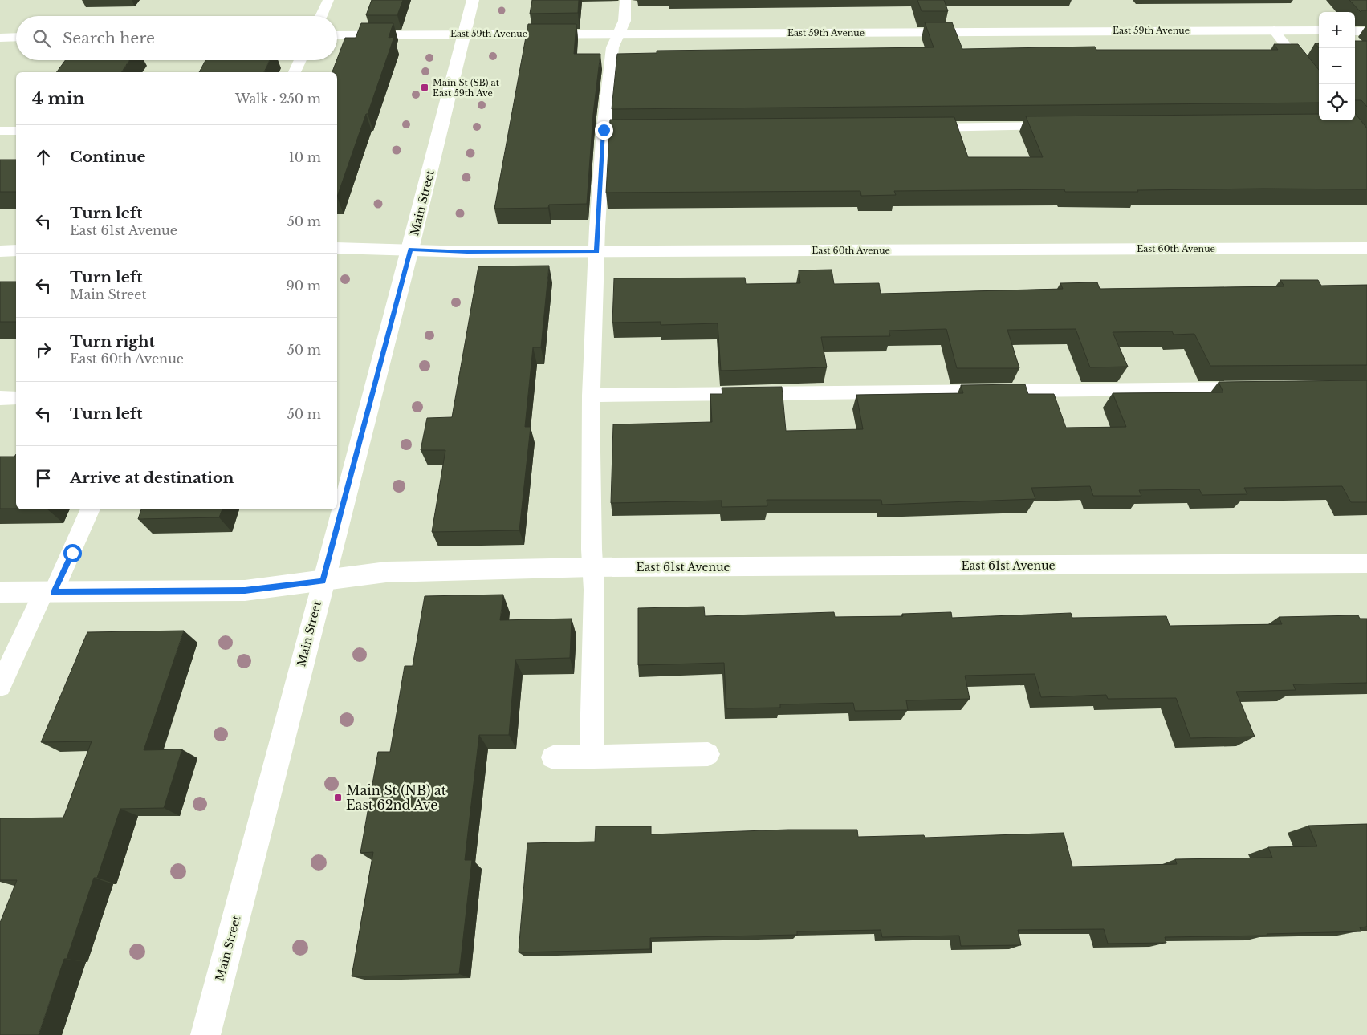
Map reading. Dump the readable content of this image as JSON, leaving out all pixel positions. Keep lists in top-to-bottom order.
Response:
{
  "streets": {
    "street": [
      "East 59th Avenue",
      "Main Street",
      "East 60th Avenue",
      "East 61st Avenue"
    ]
  },
  "crossings": [
    ["East 59th Avenue", "Main Street"],
    ["Main Street", "East 60th Avenue"],
    ["Main Street", "East 61st Avenue"]
  ],
  "places": {
    "transit": ["Main St (SB) at East 59th Ave", "Main St (NB) at East 62nd Ave"]
  },
  "page": {
    "map_buttons": ["+", "−"],
    "search": "Search here",
    "heading": ["4 min", "Walk · 250 m"],
    "list": [
      ["Continue", "10 m"],
      ["Turn left", "East 61st Avenue", "50 m"],
      ["Turn left", "Main Street", "90 m"],
      ["Turn right", "East 60th Avenue", "50 m"],
      ["Turn left", "50 m"],
      "Arrive at destination"
    ]
  }
}
